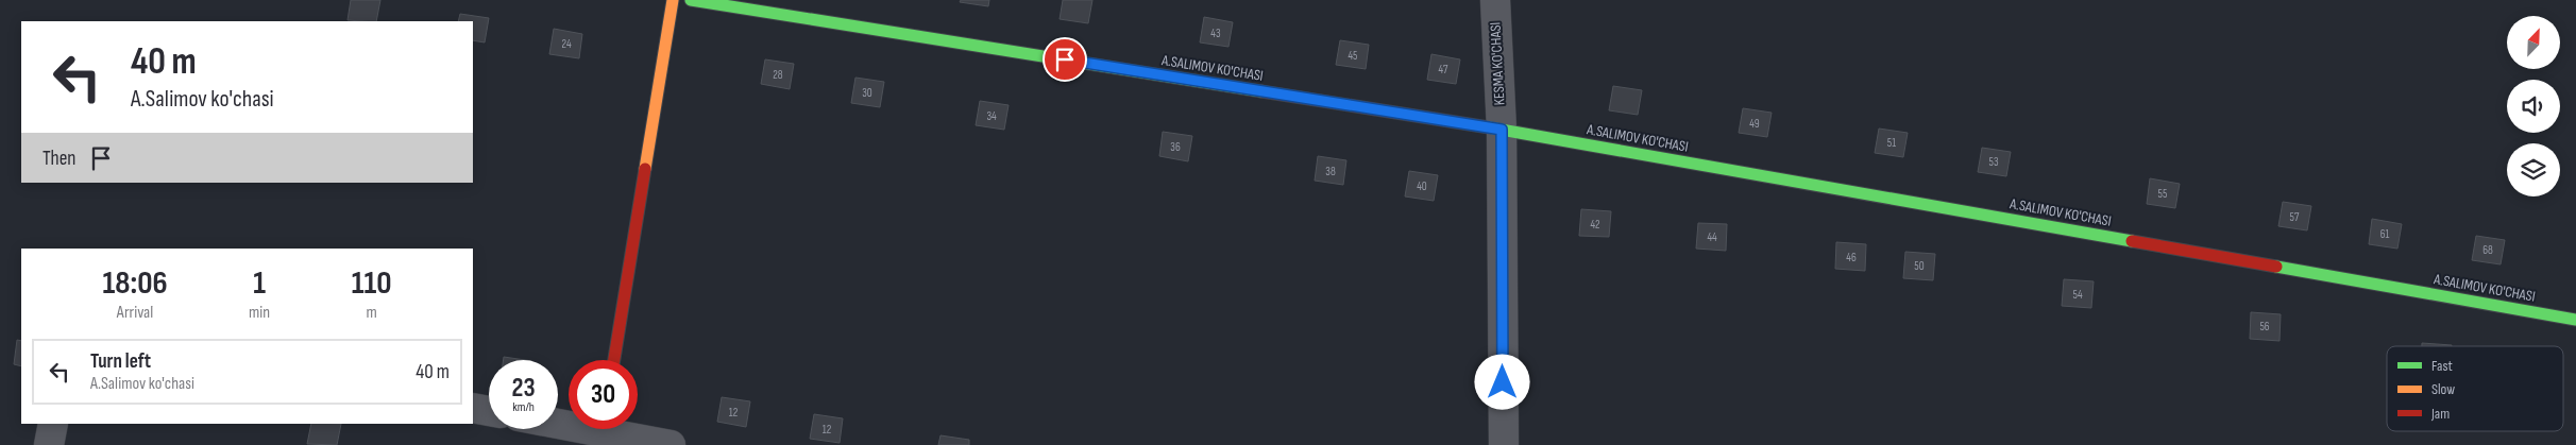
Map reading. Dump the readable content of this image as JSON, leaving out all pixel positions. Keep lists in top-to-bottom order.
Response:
{
  "streets": {
    "street": ["KESMA KO'CHASI", "A.SALIMOV KO'CHASI"]
  },
  "crossings": [
    ["KESMA KO'CHASI", "A.SALIMOV KO'CHASI"]
  ],
  "house_numbers": [
    "43",
    "24",
    "45",
    "47",
    "28",
    "30",
    "34",
    "49",
    "51",
    "36",
    "53",
    "38",
    "40",
    "55",
    "57",
    "42",
    "61",
    "44",
    "68",
    "46",
    "50",
    "54",
    "56",
    "12",
    "12"
  ],
  "legend": ["Fast", "Slow", "Jam"],
  "north": "top right",
  "page": {
    "turn": ["40 m", "A.Salimov ko'chasi"],
    "then": "Then",
    "eta": [
      "18:06",
      "Arrival",
      "1",
      "min",
      "110",
      "m"
    ],
    "list": [
      {
        "name": "Turn left",
        "note": "A.Salimov ko'chasi",
        "value": "40 m"
      }
    ],
    "speed": "23 km/h",
    "limit": "30"
  }
}
